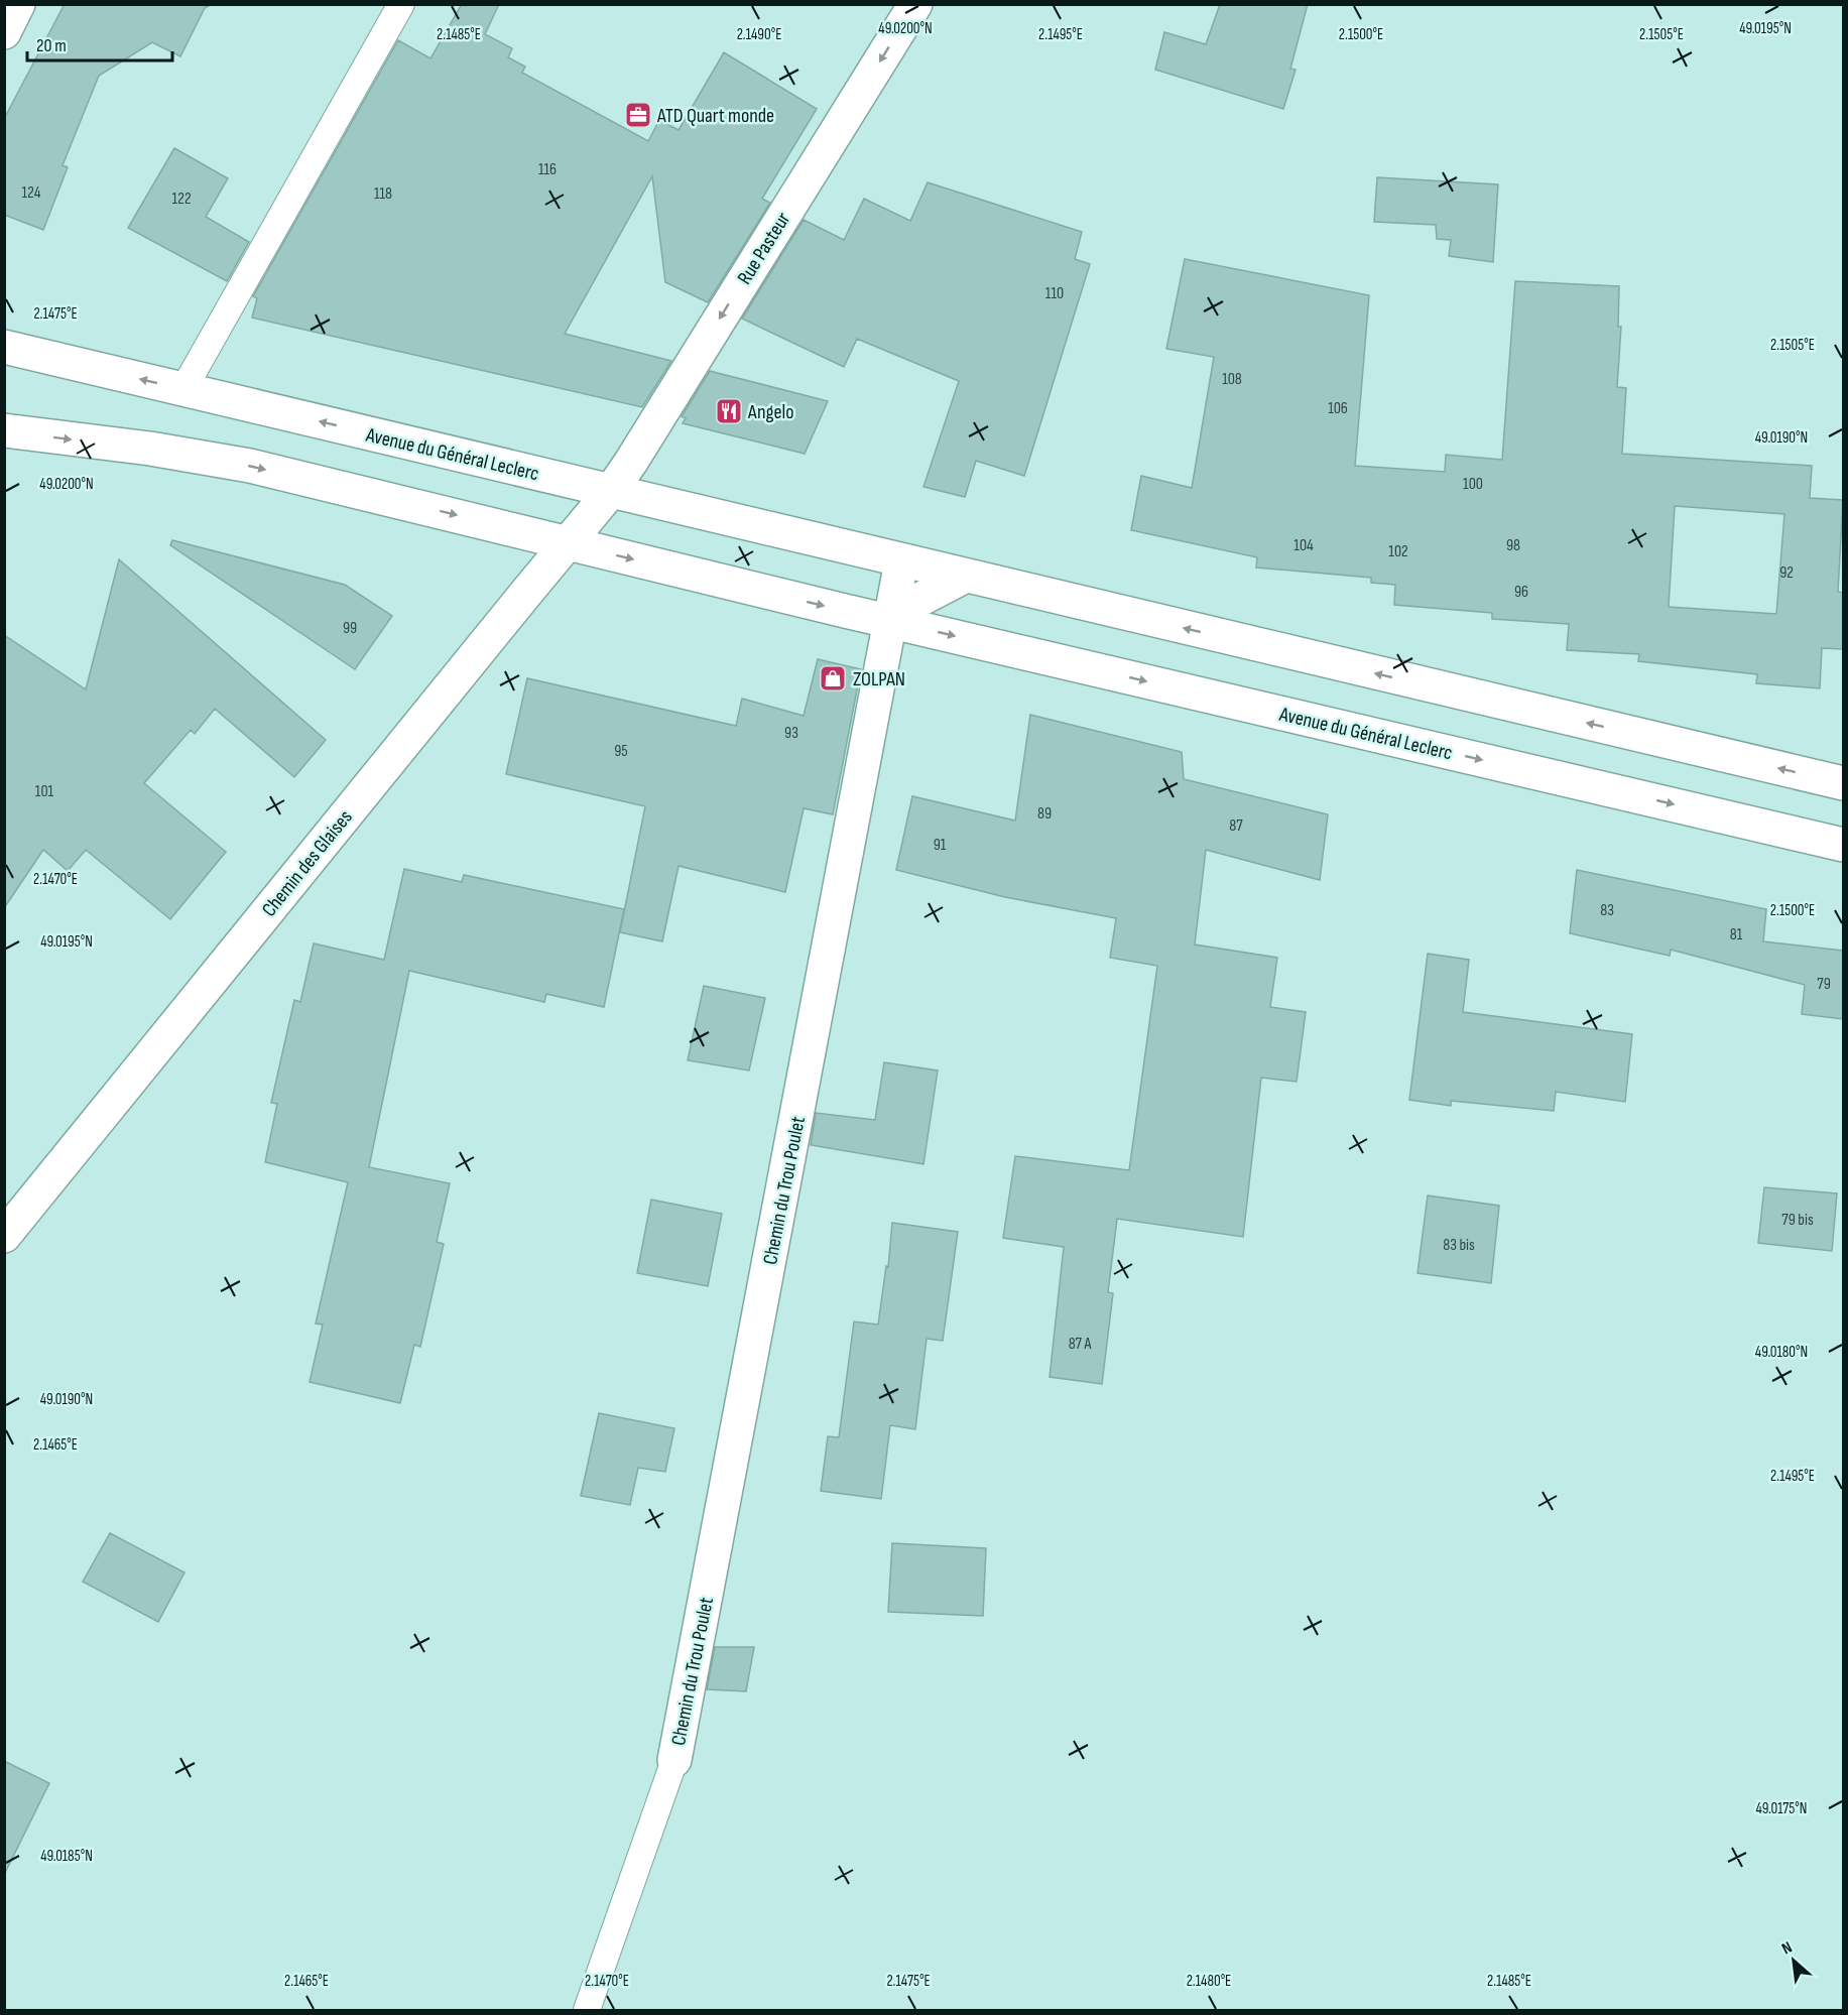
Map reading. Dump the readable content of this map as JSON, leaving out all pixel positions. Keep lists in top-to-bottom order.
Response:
{
  "streets": {
    "main road": [
      "Rue Pasteur",
      "Avenue du Général Leclerc",
      "Chemin des Glaises",
      "Chemin du Trou Poulet"
    ]
  },
  "crossings": [
    ["Rue Pasteur", "Avenue du Général Leclerc"],
    ["Rue Pasteur", "Chemin des Glaises"],
    ["Avenue du Général Leclerc", "Chemin des Glaises"],
    ["Avenue du Général Leclerc", "Chemin du Trou Poulet"]
  ],
  "one_way": ["Rue Pasteur"],
  "places": {
    "office": ["ATD Quart monde"],
    "restaurant": ["Angelo"],
    "shop": ["ZOLPAN"]
  },
  "house_numbers": [
    "116",
    "124",
    "118",
    "122",
    "110",
    "108",
    "106",
    "100",
    "104",
    "98",
    "102",
    "92",
    "96",
    "99",
    "93",
    "95",
    "101",
    "89",
    "87",
    "91",
    "83",
    "81",
    "79",
    "79 bis",
    "83 bis",
    "87 A"
  ],
  "scale_bar": "20 m",
  "north": "top left",
  "coordinates": [
    "49.0200°N",
    "49.0195°N",
    "2.1485°E",
    "2.1490°E",
    "2.1495°E",
    "2.1500°E",
    "2.1505°E",
    "2.1475°E",
    "49.0190°N",
    "2.1470°E",
    "49.0180°N",
    "2.1465°E",
    "49.0175°N",
    "49.0185°N",
    "2.1480°E"
  ]
}
